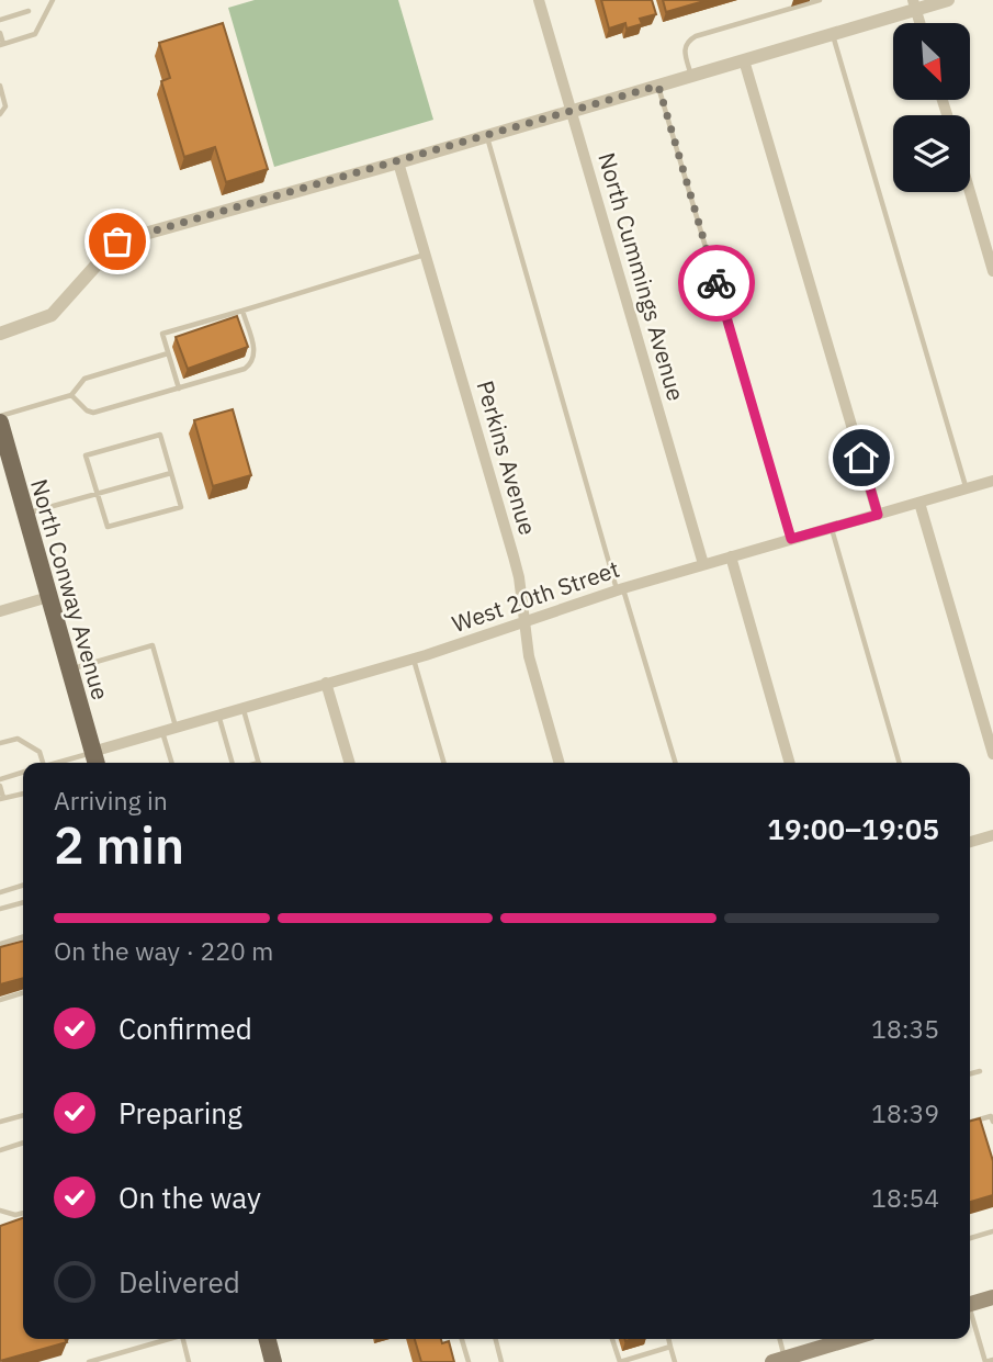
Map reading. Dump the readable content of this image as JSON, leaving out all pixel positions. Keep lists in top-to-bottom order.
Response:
{
  "streets": {
    "main road": ["North Conway Avenue"],
    "street": ["North Cummings Avenue", "Perkins Avenue", "West 20th Street"]
  },
  "crossings": [
    ["North Cummings Avenue", "West 20th Street"],
    ["Perkins Avenue", "West 20th Street"],
    ["North Conway Avenue", "West 20th Street"]
  ],
  "north": "bottom right",
  "page": {
    "heading": ["2 min", "Arriving in", "19:00–19:05"],
    "bar": "On the way · 220 m",
    "list": [
      ["Confirmed", "18:35"],
      ["Preparing", "18:39"],
      ["On the way", "18:54"],
      "Delivered"
    ]
  }
}
